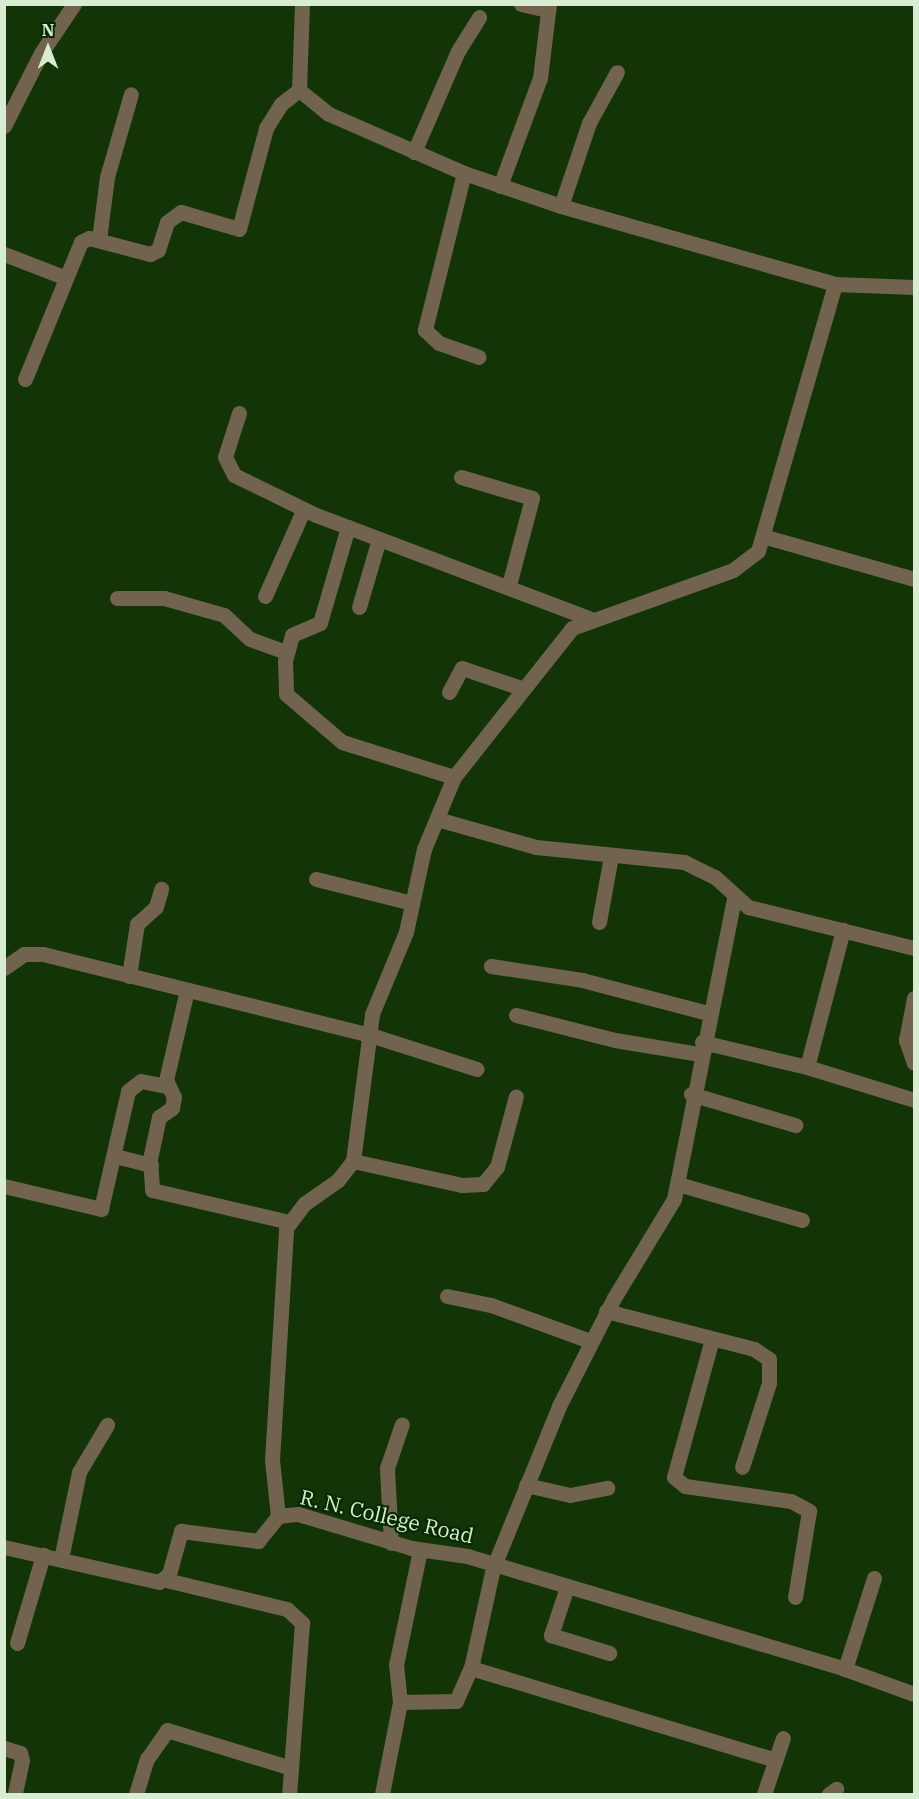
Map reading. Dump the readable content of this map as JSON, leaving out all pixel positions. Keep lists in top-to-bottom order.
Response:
{
  "streets": {
    "street": ["R. N. College Road"]
  },
  "north": "top"
}
